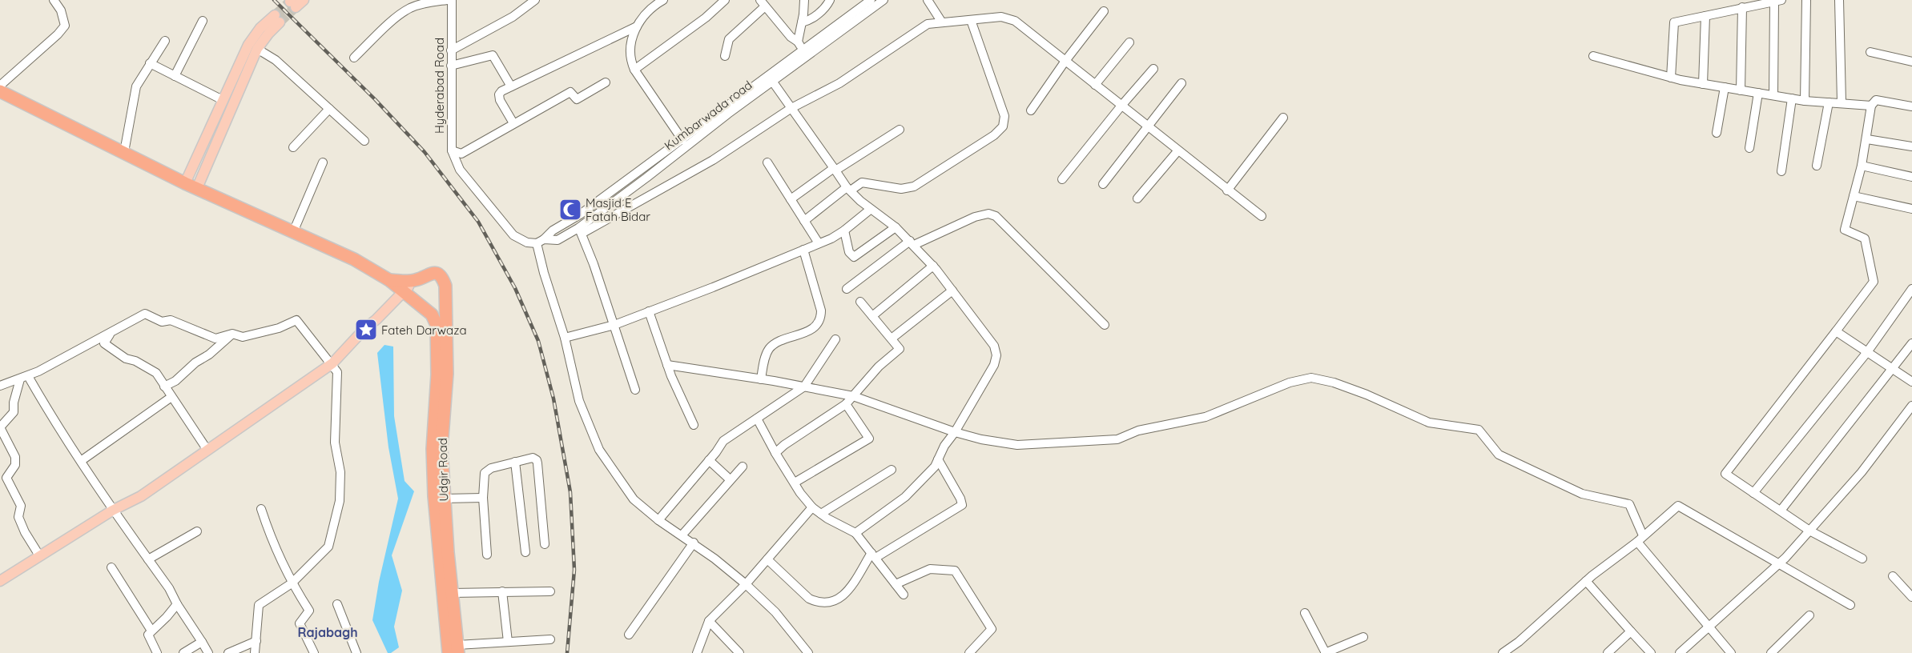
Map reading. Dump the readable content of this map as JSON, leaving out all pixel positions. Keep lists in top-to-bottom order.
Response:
{
  "streets": {
    "highway": ["Udgir Road"],
    "street": ["Hyderabad Road", "Kumbarwada road"]
  },
  "crossings": [
    ["Hyderabad Road", "Kumbarwada road"]
  ],
  "districts": ["Rajabagh"],
  "places": {
    "mosque": ["Masjid E Fatah Bidar"],
    "place": ["Fateh Darwaza"]
  }
}
